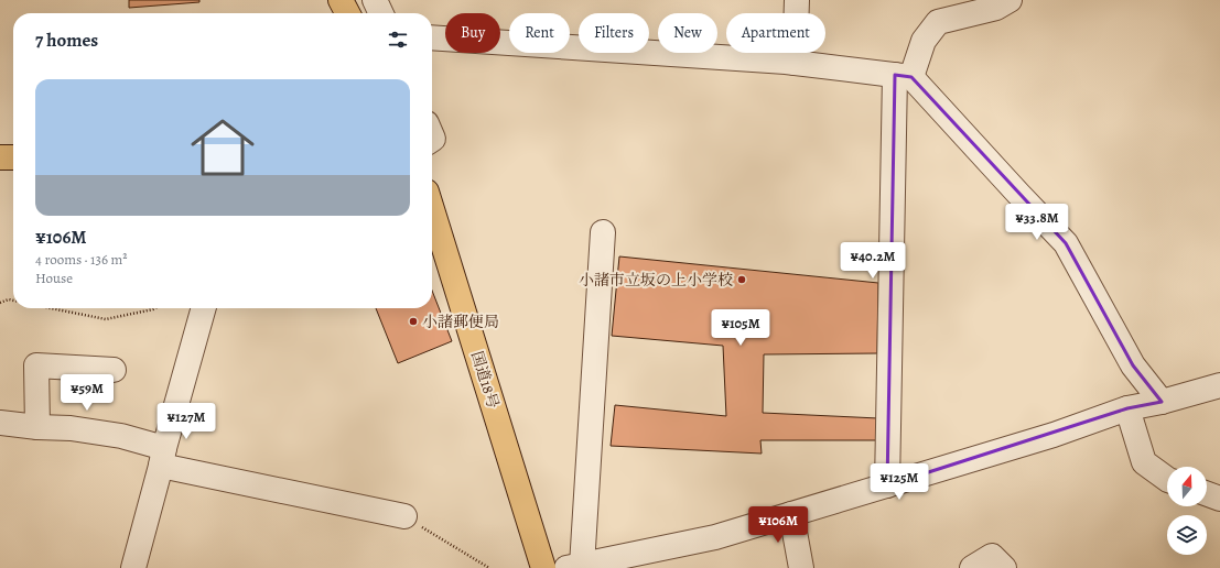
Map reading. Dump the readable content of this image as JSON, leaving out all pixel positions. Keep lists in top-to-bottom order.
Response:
{
  "streets": {
    "main road": ["国道18号"]
  },
  "places": ["小諸市立坂の上小学校", "小諸郵便局"],
  "north": "top",
  "page": {
    "chip": [
      "Buy",
      "Rent",
      "Filters",
      "New",
      "Apartment"
    ],
    "heading": "7 homes",
    "list": [
      {
        "name": "¥106M",
        "note": "4 rooms · 136 m² · House"
      }
    ],
    "price": [
      "¥33.8M",
      "¥40.2M",
      "¥105M",
      "¥59M",
      "¥127M",
      "¥125M",
      "¥106M"
    ]
  }
}
